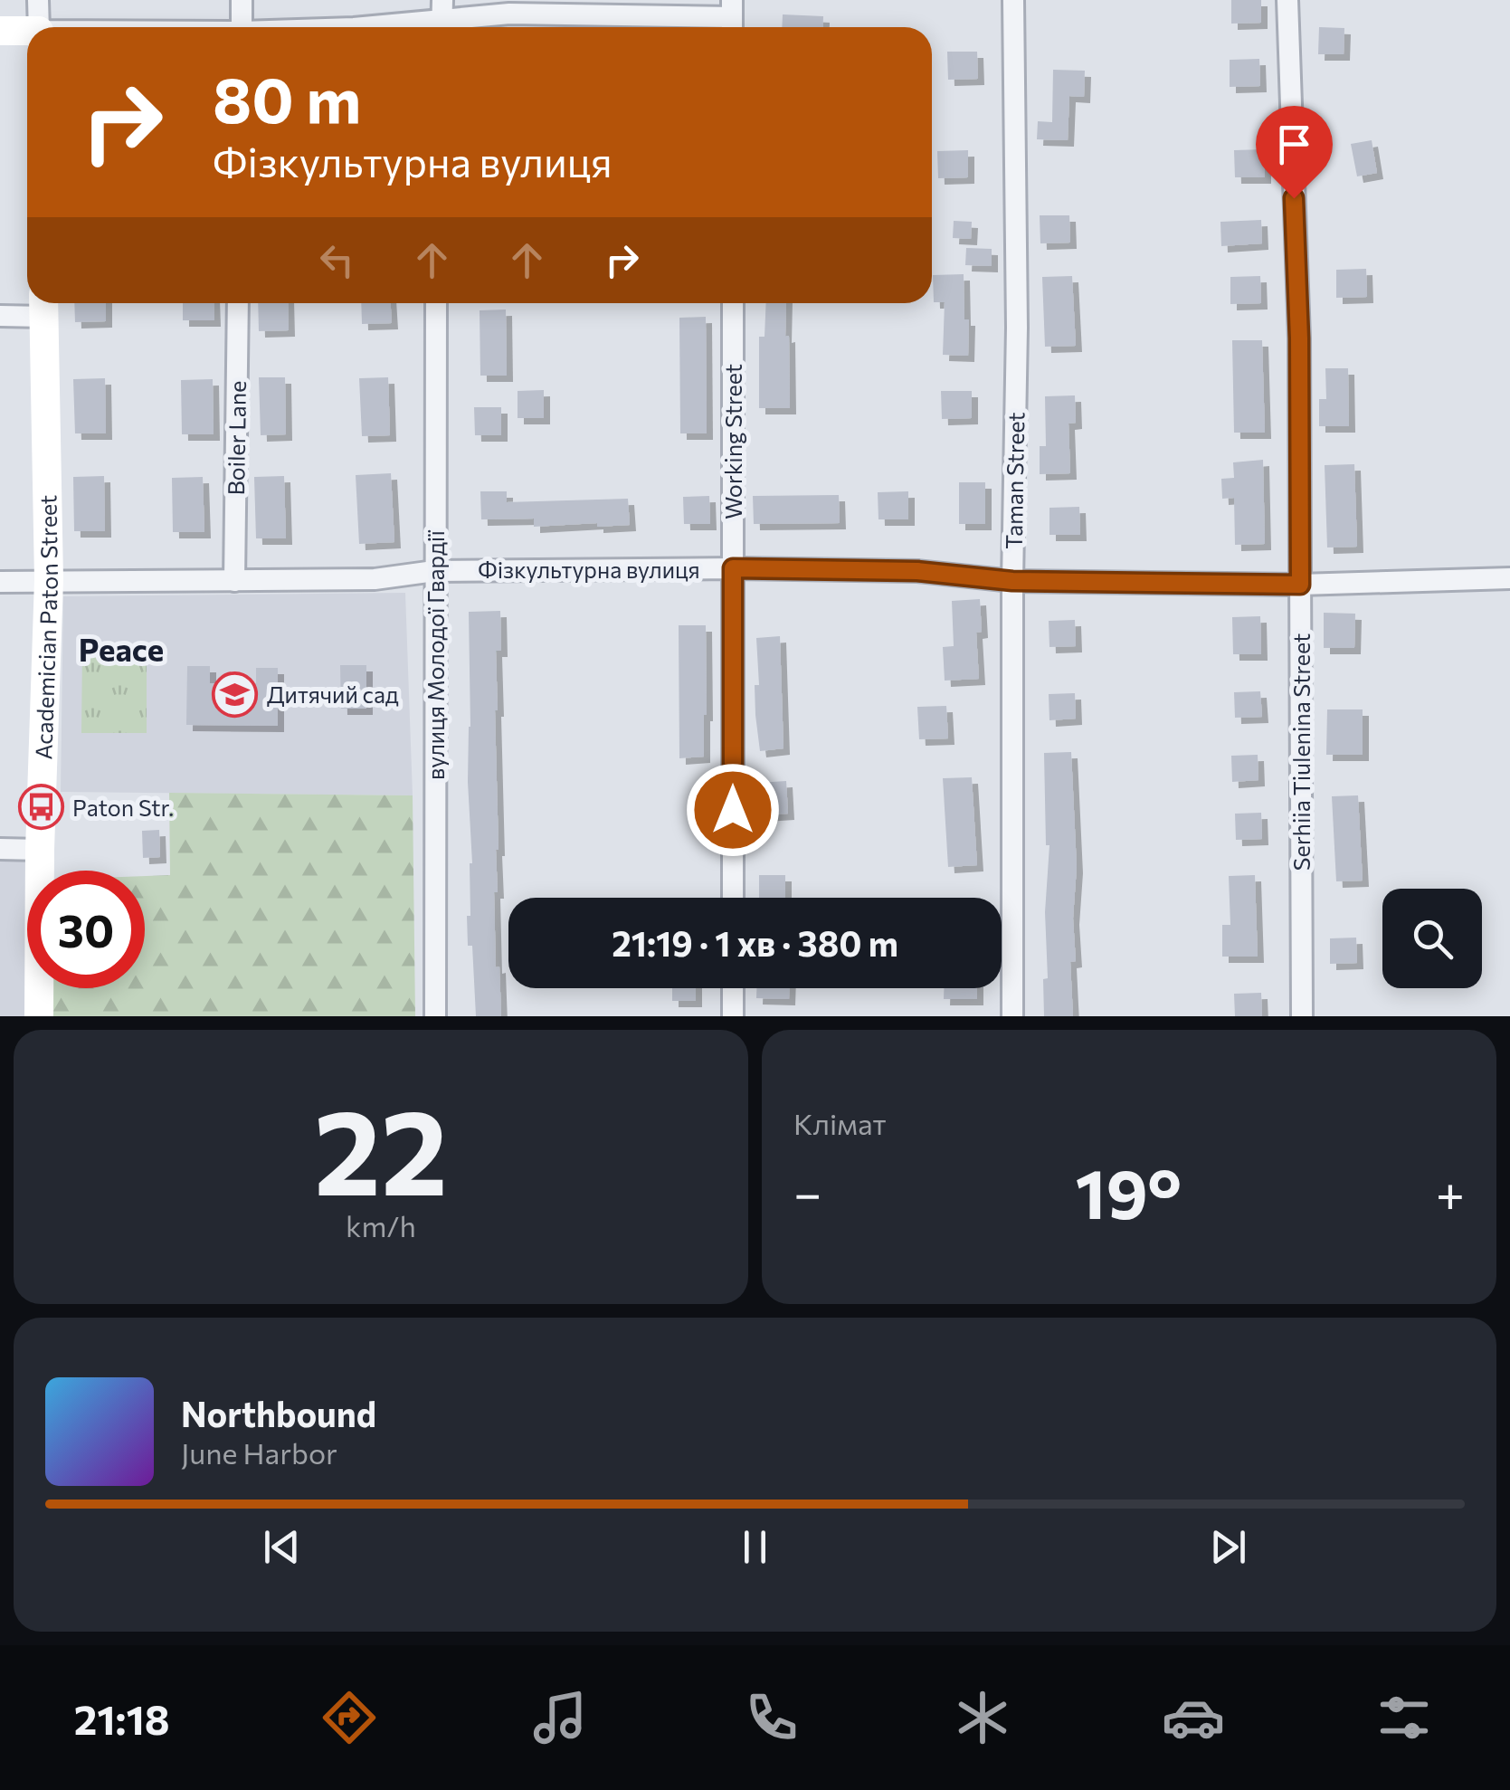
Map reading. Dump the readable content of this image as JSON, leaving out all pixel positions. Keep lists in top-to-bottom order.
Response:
{
  "streets": {
    "street": [
      "Boiler Lane",
      "Working Street",
      "Taman Street",
      "Фізкультурна вулиця",
      "Academician Paton Street",
      "вулиця Молодої Гвардії",
      "Serhiia Tiulenina Street"
    ]
  },
  "crossings": [
    ["Boiler Lane", "Фізкультурна вулиця"],
    ["Working Street", "Фізкультурна вулиця"],
    ["Taman Street", "Фізкультурна вулиця"],
    ["Фізкультурна вулиця", "Academician Paton Street"],
    ["Фізкультурна вулиця", "вулиця Молодої Гвардії"],
    ["Фізкультурна вулиця", "Serhiia Tiulenina Street"]
  ],
  "districts": ["Peace"],
  "places": {
    "school or university": ["Дитячий сад"],
    "bus stop": ["Paton Str."]
  },
  "page": {
    "turn": ["80 m", "Фізкультурна вулиця"],
    "limit": "30",
    "trip": "21:19 · 1 хв · 380 m",
    "tile": [
      ["22", "km/h"],
      "Клімат"
    ],
    "heat": ["−", "19°", "+"],
    "song": ["Northbound", "June Harbor"],
    "tabs": "21:18"
  }
}
